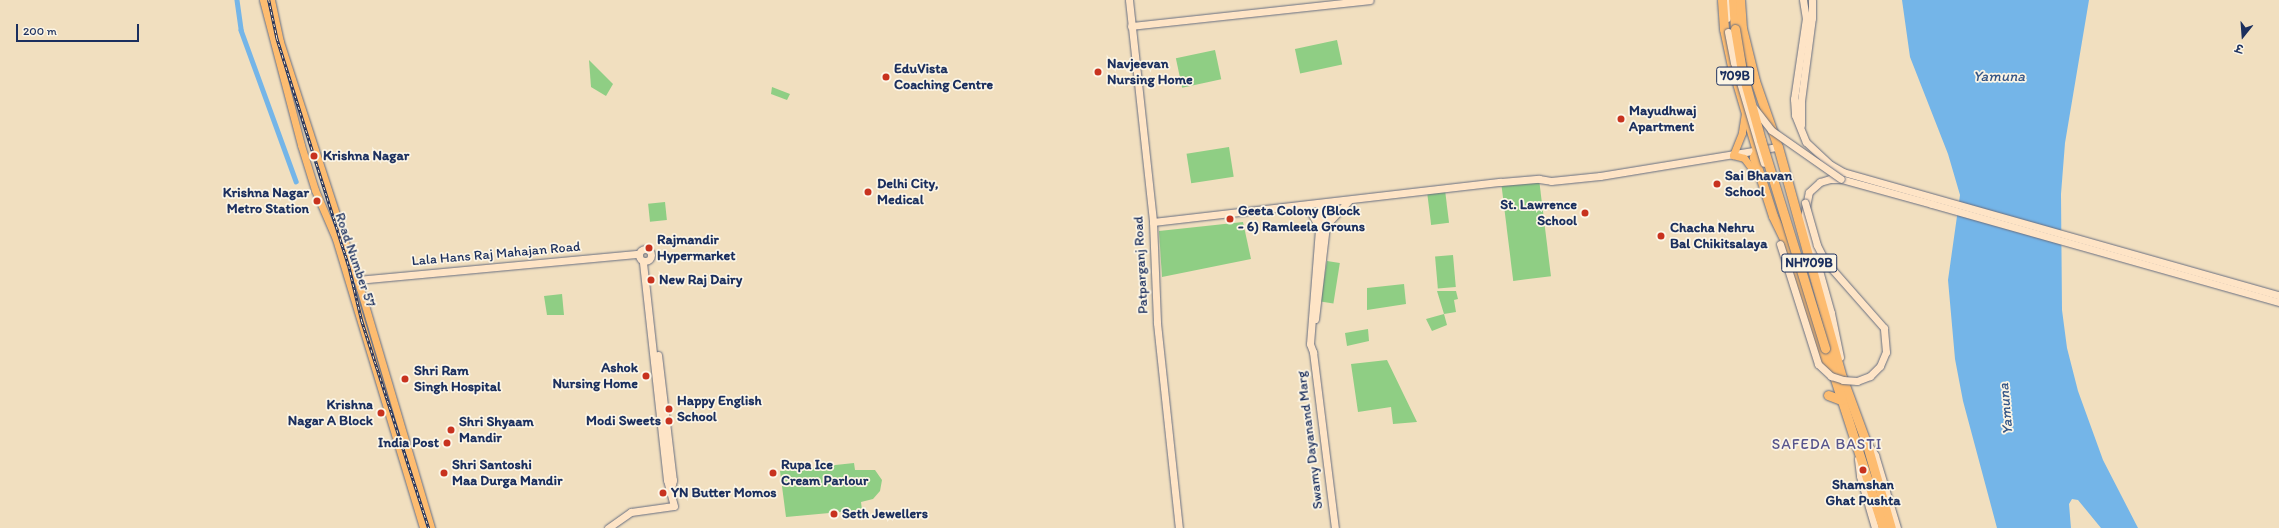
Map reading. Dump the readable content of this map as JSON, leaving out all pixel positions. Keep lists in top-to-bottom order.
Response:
{
  "streets": {
    "highway": ["709B", "NH709B"],
    "main road": ["Road Number 57"],
    "street": ["Lala Hans Raj Mahajan Road", "Patparganj Road", "Swamy Dayanand Marg"]
  },
  "crossings": [
    ["709B", "NH709B"],
    ["Lala Hans Raj Mahajan Road", "Road Number 57"]
  ],
  "districts": ["SAFEDA BASTI"],
  "water": ["Yamuna"],
  "places": [
    "Navjeevan Nursing Home",
    "EduVista Coaching Centre",
    "Mayudhwaj Apartment",
    "Krishna Nagar",
    "Sai Bhavan School",
    "Delhi City, Medical",
    "Krishna Nagar Metro Station",
    "St. Lawrence School",
    "Geeta Colony (Block - 6) Ramleela Grouns",
    "Chacha Nehru Bal Chikitsalaya",
    "Rajmandir Hypermarket",
    "New Raj Dairy",
    "Ashok Nursing Home",
    "Shri Ram Singh Hospital",
    "Happy English School",
    "Krishna Nagar A Block",
    "Modi Sweets",
    "Shri Shyaam Mandir",
    "India Post",
    "Shamshan Ghat Pushta",
    "Shri Santoshi Maa Durga Mandir",
    "Rupa Ice Cream Parlour",
    "YN Butter Momos",
    "Seth Jewellers"
  ],
  "scale_bar": "200 m",
  "north": "bottom"
}
